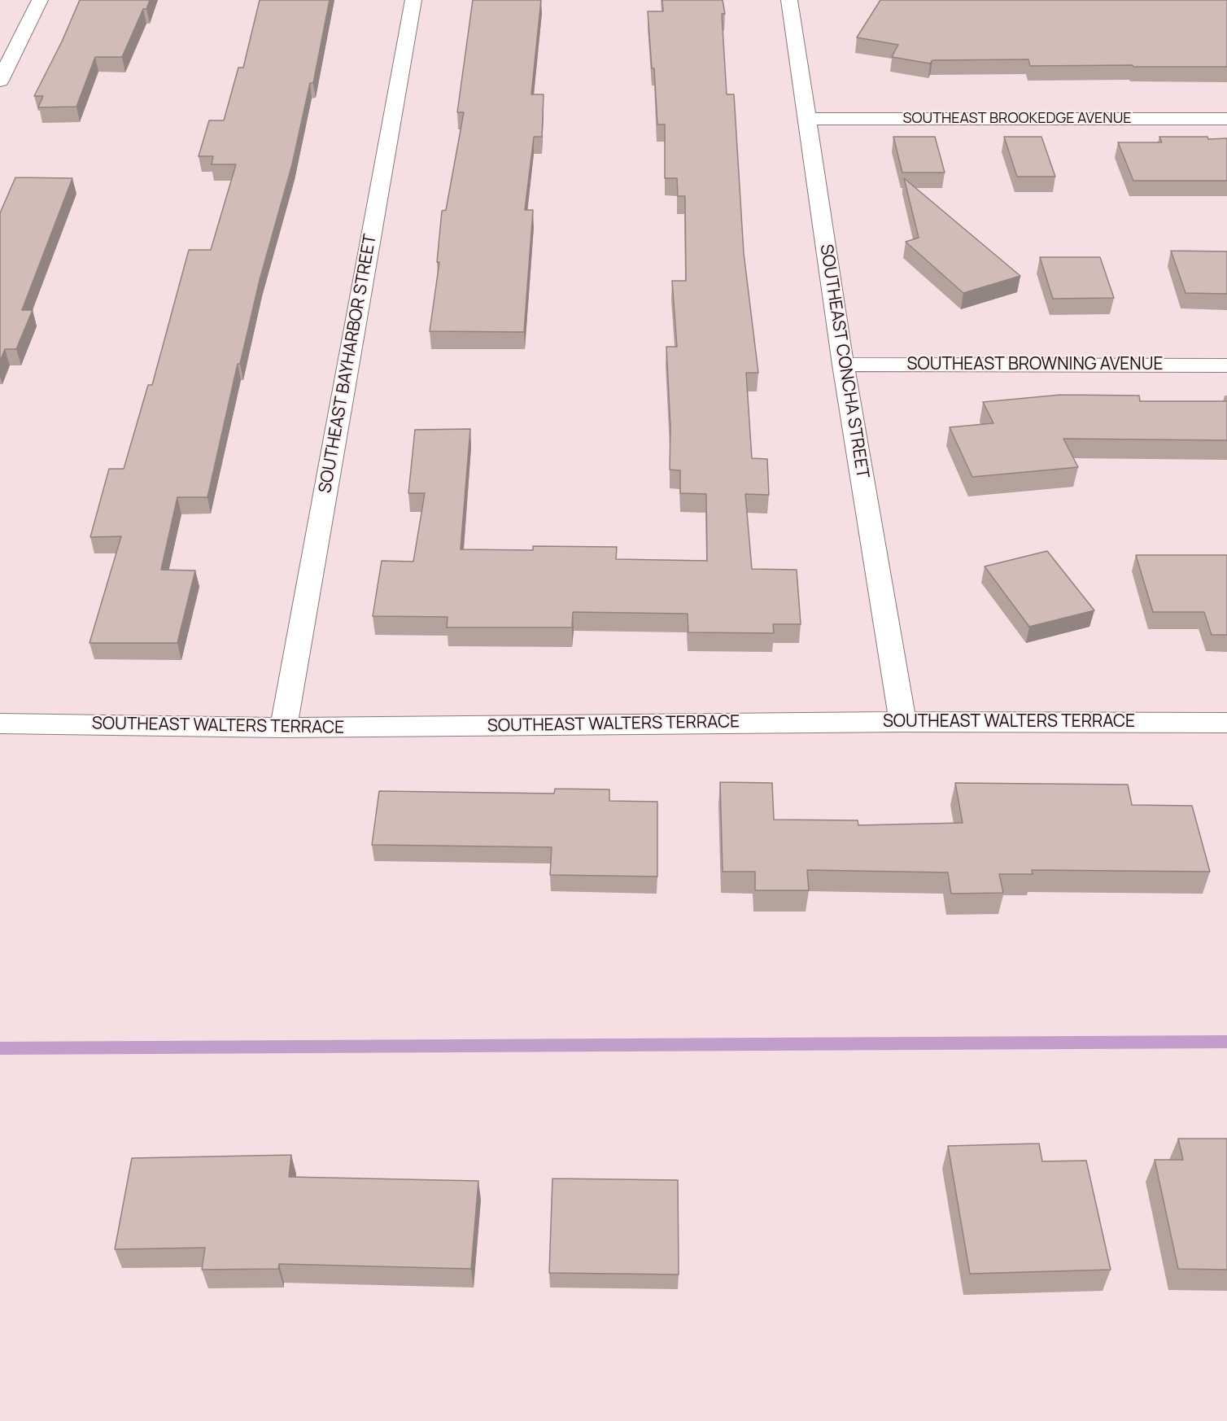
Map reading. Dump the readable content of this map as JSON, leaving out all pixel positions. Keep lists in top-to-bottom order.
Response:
{
  "streets": {
    "street": [
      "SOUTHEAST BROOKEDGE AVENUE",
      "SOUTHEAST CONCHA STREET",
      "SOUTHEAST BAYHARBOR STREET",
      "SOUTHEAST BROWNING AVENUE",
      "SOUTHEAST WALTERS TERRACE"
    ]
  },
  "crossings": [
    ["SOUTHEAST BROOKEDGE AVENUE", "SOUTHEAST CONCHA STREET"],
    ["SOUTHEAST CONCHA STREET", "SOUTHEAST BROWNING AVENUE"],
    ["SOUTHEAST CONCHA STREET", "SOUTHEAST WALTERS TERRACE"],
    ["SOUTHEAST BAYHARBOR STREET", "SOUTHEAST WALTERS TERRACE"]
  ]
}
